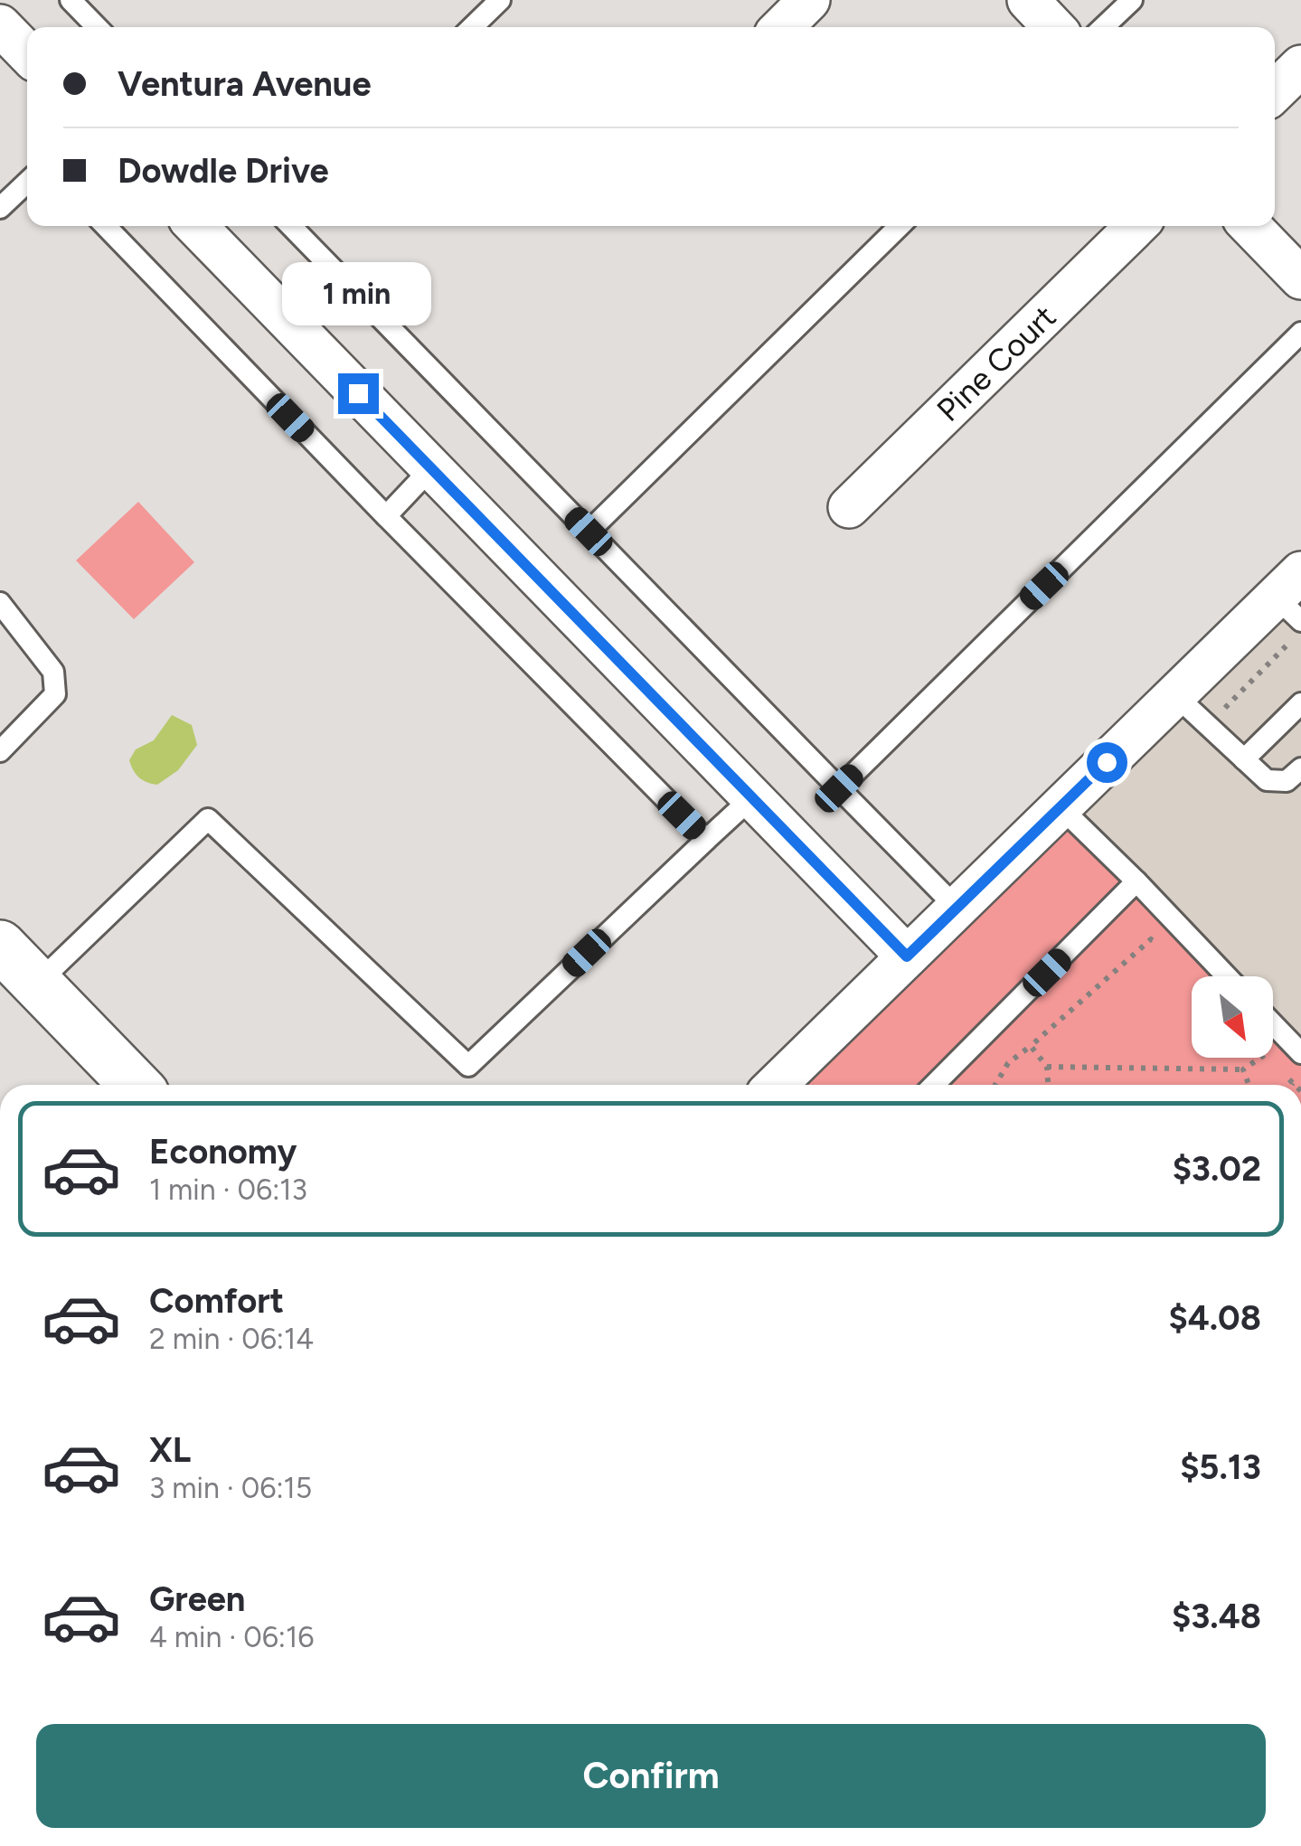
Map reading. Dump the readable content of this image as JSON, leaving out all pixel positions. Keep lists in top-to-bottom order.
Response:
{
  "streets": {
    "street": ["Pine Court"]
  },
  "north": "bottom right",
  "page": {
    "banner": ["Ventura Avenue", "Dowdle Drive"],
    "bubble": "1 min",
    "list": [
      {
        "name": "Economy",
        "note": "1 min · 06:13",
        "value": "$3.02"
      },
      {
        "name": "Comfort",
        "note": "2 min · 06:14",
        "value": "$4.08"
      },
      {
        "name": "XL",
        "note": "3 min · 06:15",
        "value": "$5.13"
      },
      {
        "name": "Green",
        "note": "4 min · 06:16",
        "value": "$3.48"
      }
    ],
    "buttons": "Confirm"
  }
}
